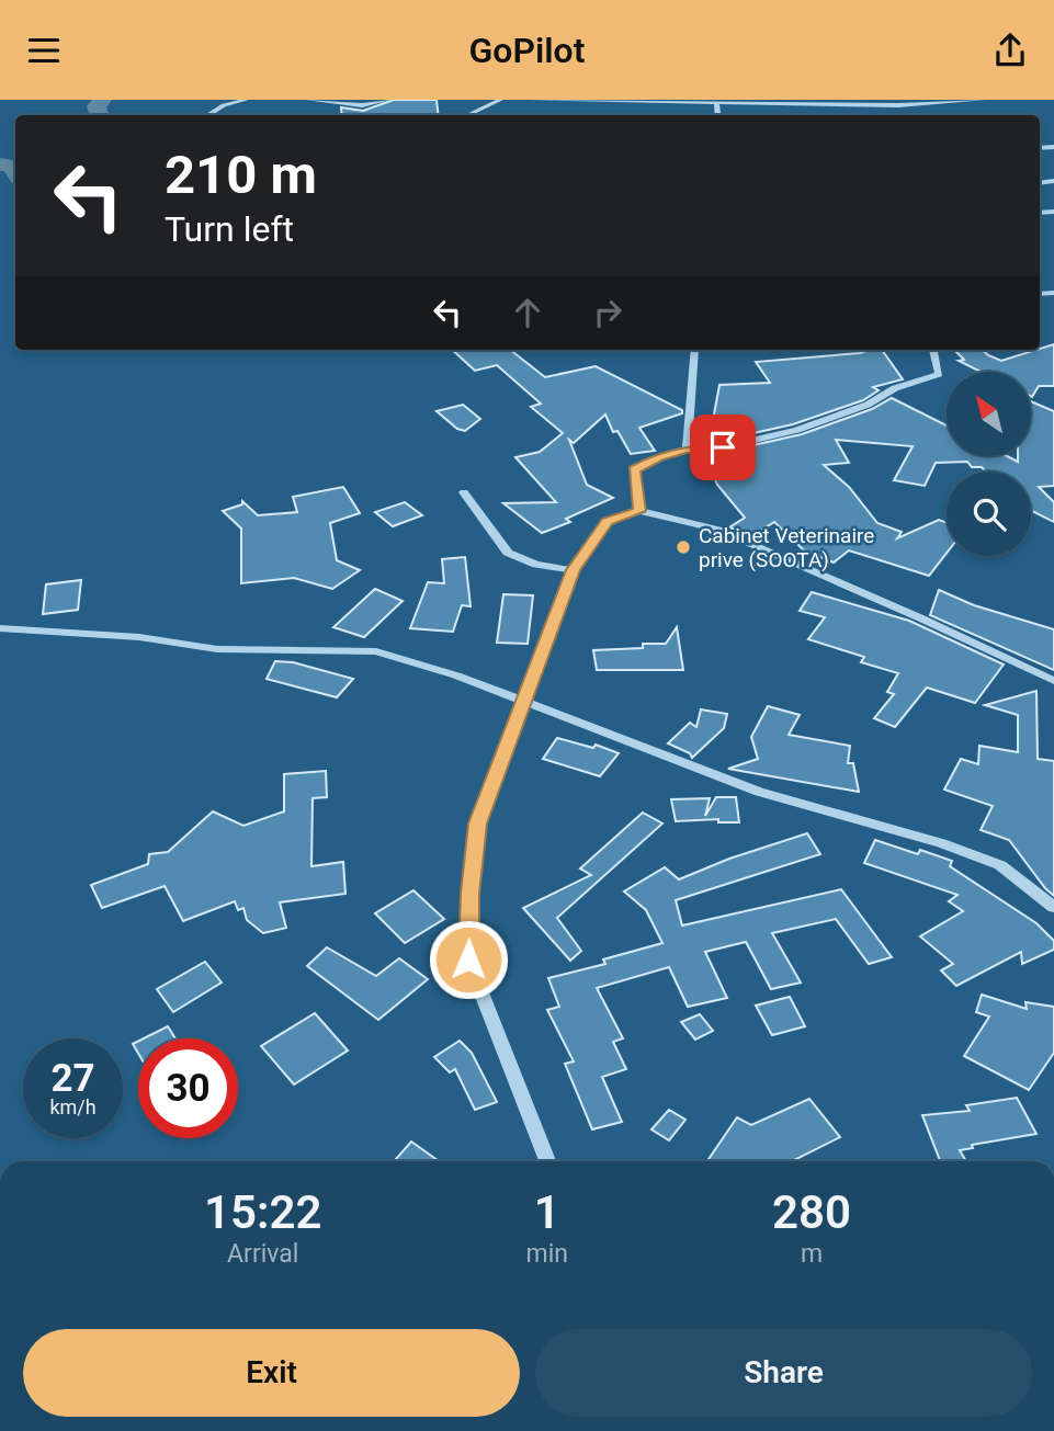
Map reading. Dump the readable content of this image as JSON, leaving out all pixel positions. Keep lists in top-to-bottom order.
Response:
{
  "places": ["Cabinet Veterinaire prive (SOOTA)"],
  "north": "top left",
  "page": {
    "header": "GoPilot",
    "turn": ["210 m", "Turn left"],
    "speed": "27 km/h",
    "limit": "30",
    "eta": [
      "15:22",
      "Arrival",
      "1",
      "min",
      "280",
      "m"
    ],
    "buttons": ["Exit", "Share"]
  }
}
